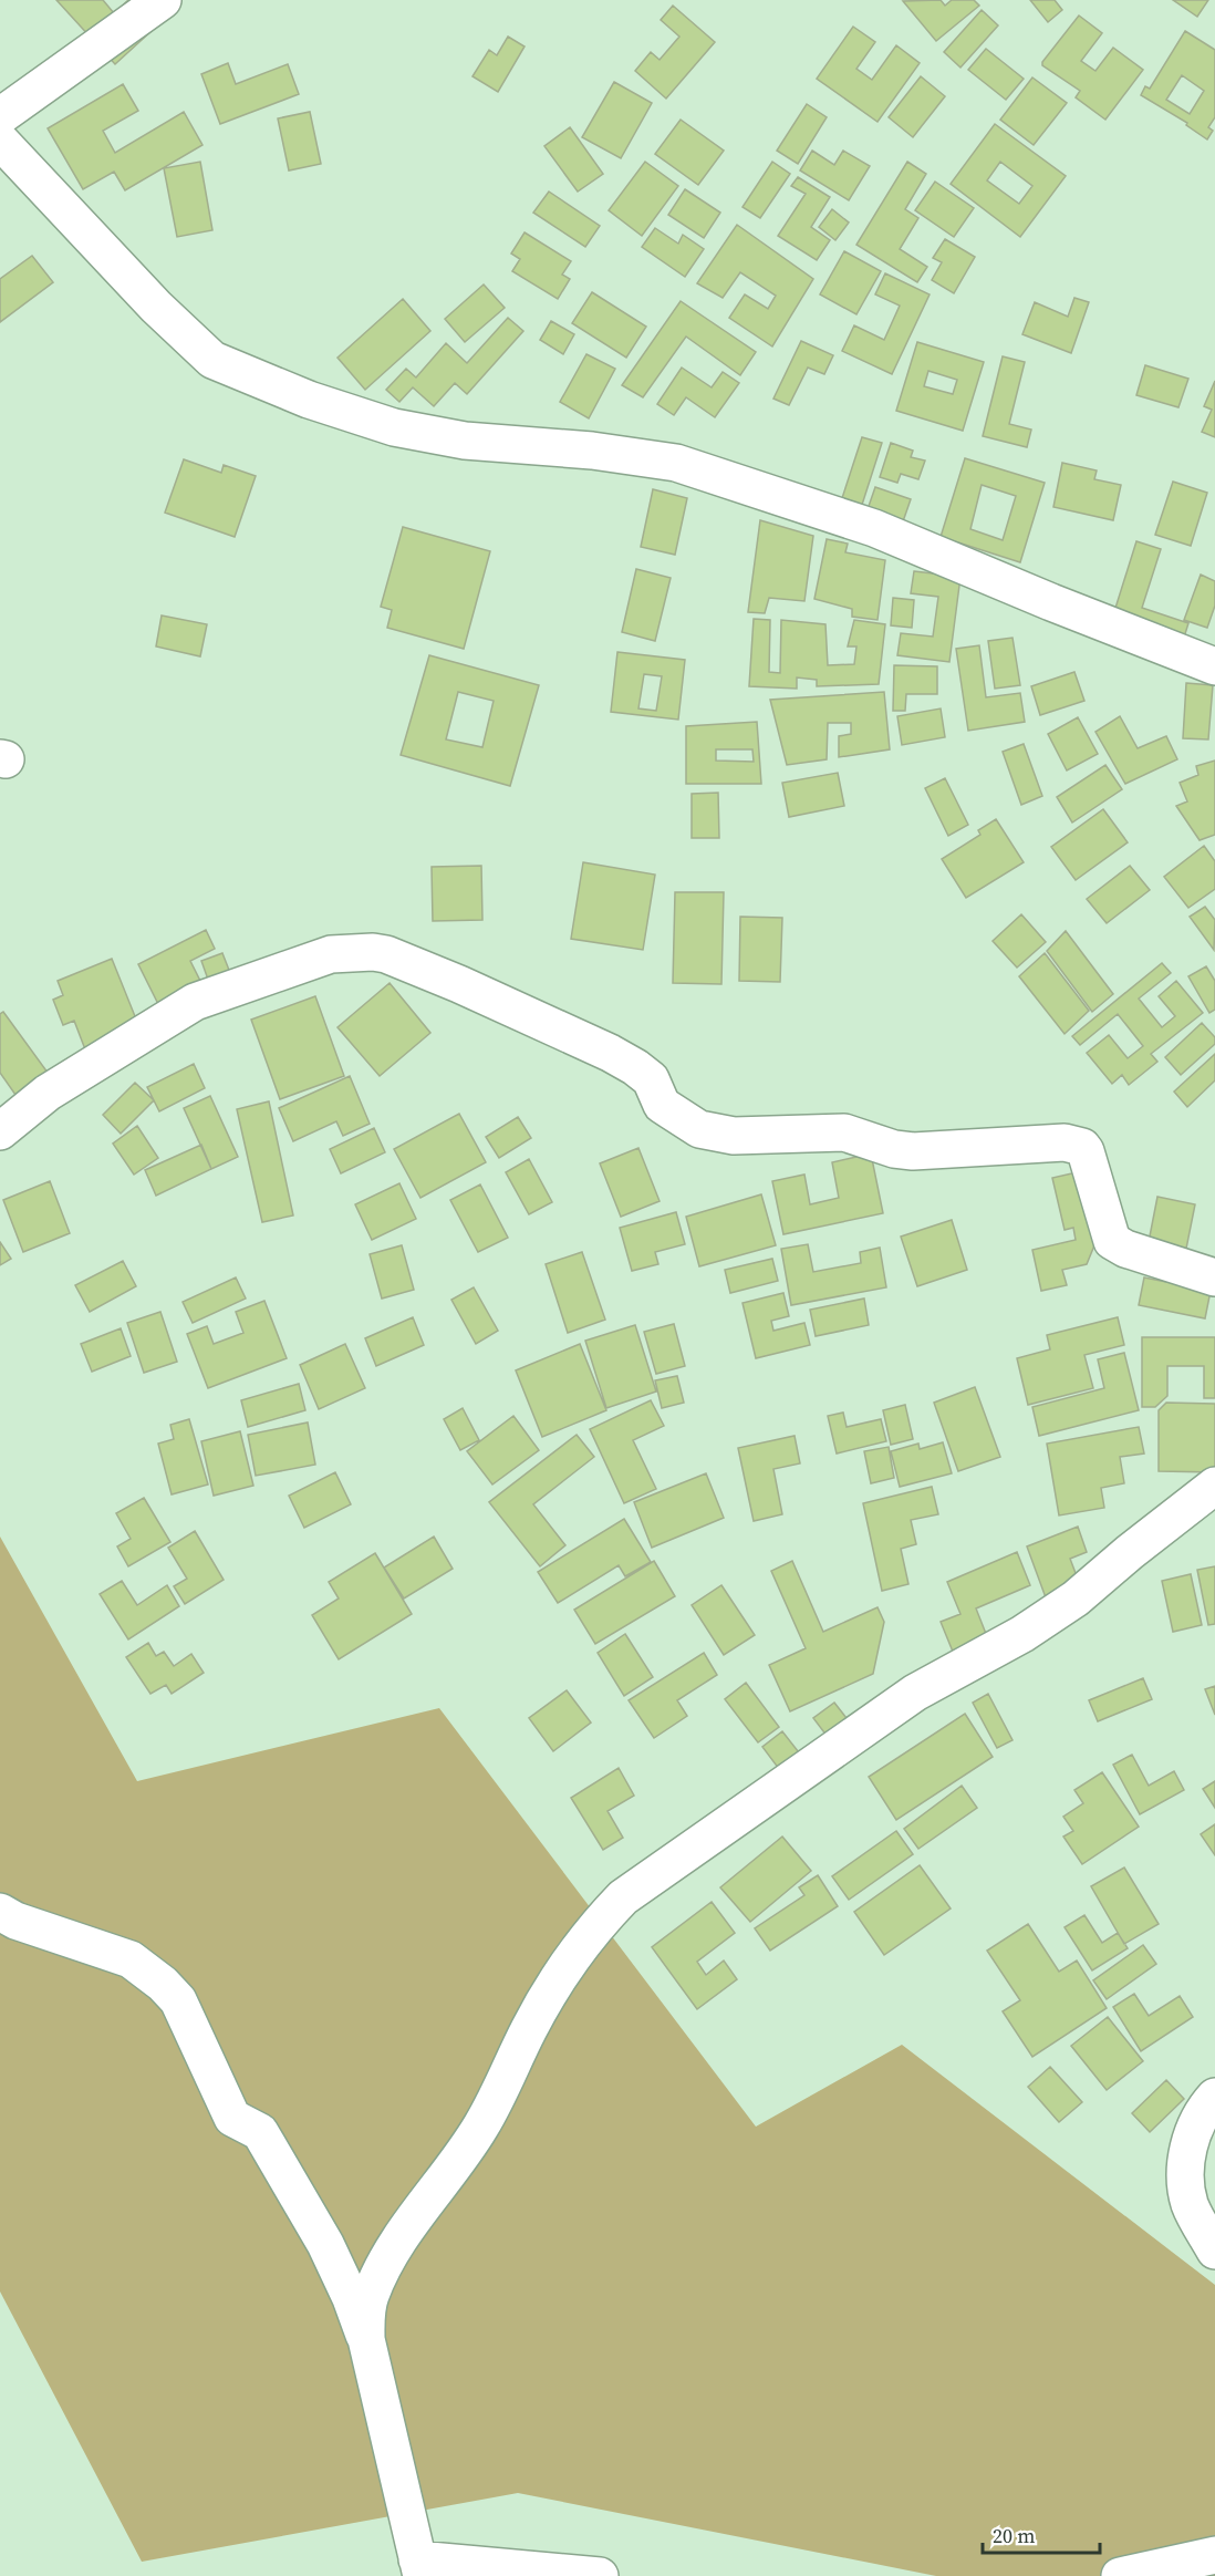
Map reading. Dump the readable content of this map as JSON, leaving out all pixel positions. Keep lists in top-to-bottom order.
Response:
{
  "scale_bar": "20 m"
}
